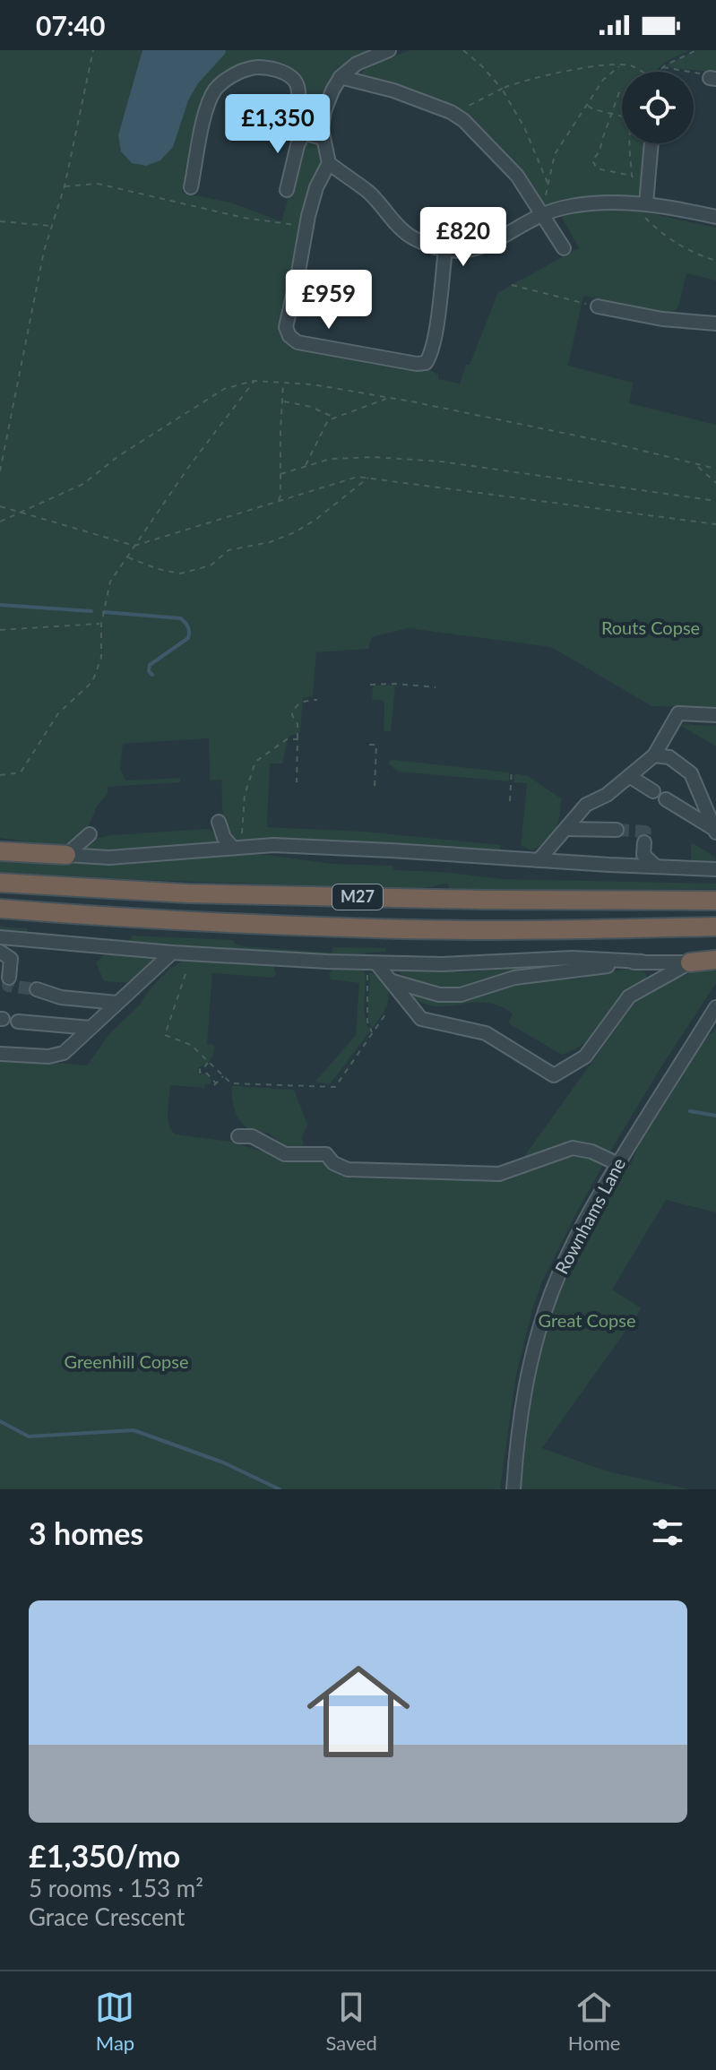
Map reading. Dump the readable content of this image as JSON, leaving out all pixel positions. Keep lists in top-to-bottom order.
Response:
{
  "streets": {
    "highway": ["M27"],
    "street": ["Rownhams Lane"]
  },
  "parks": ["Routs Copse", "Great Copse", "Greenhill Copse"],
  "page": {
    "status": "07:40",
    "price": ["£1,350", "£820", "£959"],
    "heading": "3 homes",
    "list": [
      {
        "name": "£1,350/mo",
        "note": "5 rooms · 153 m² · Grace Crescent"
      }
    ],
    "tabs": ["Map", "Saved", "Home"]
  }
}
